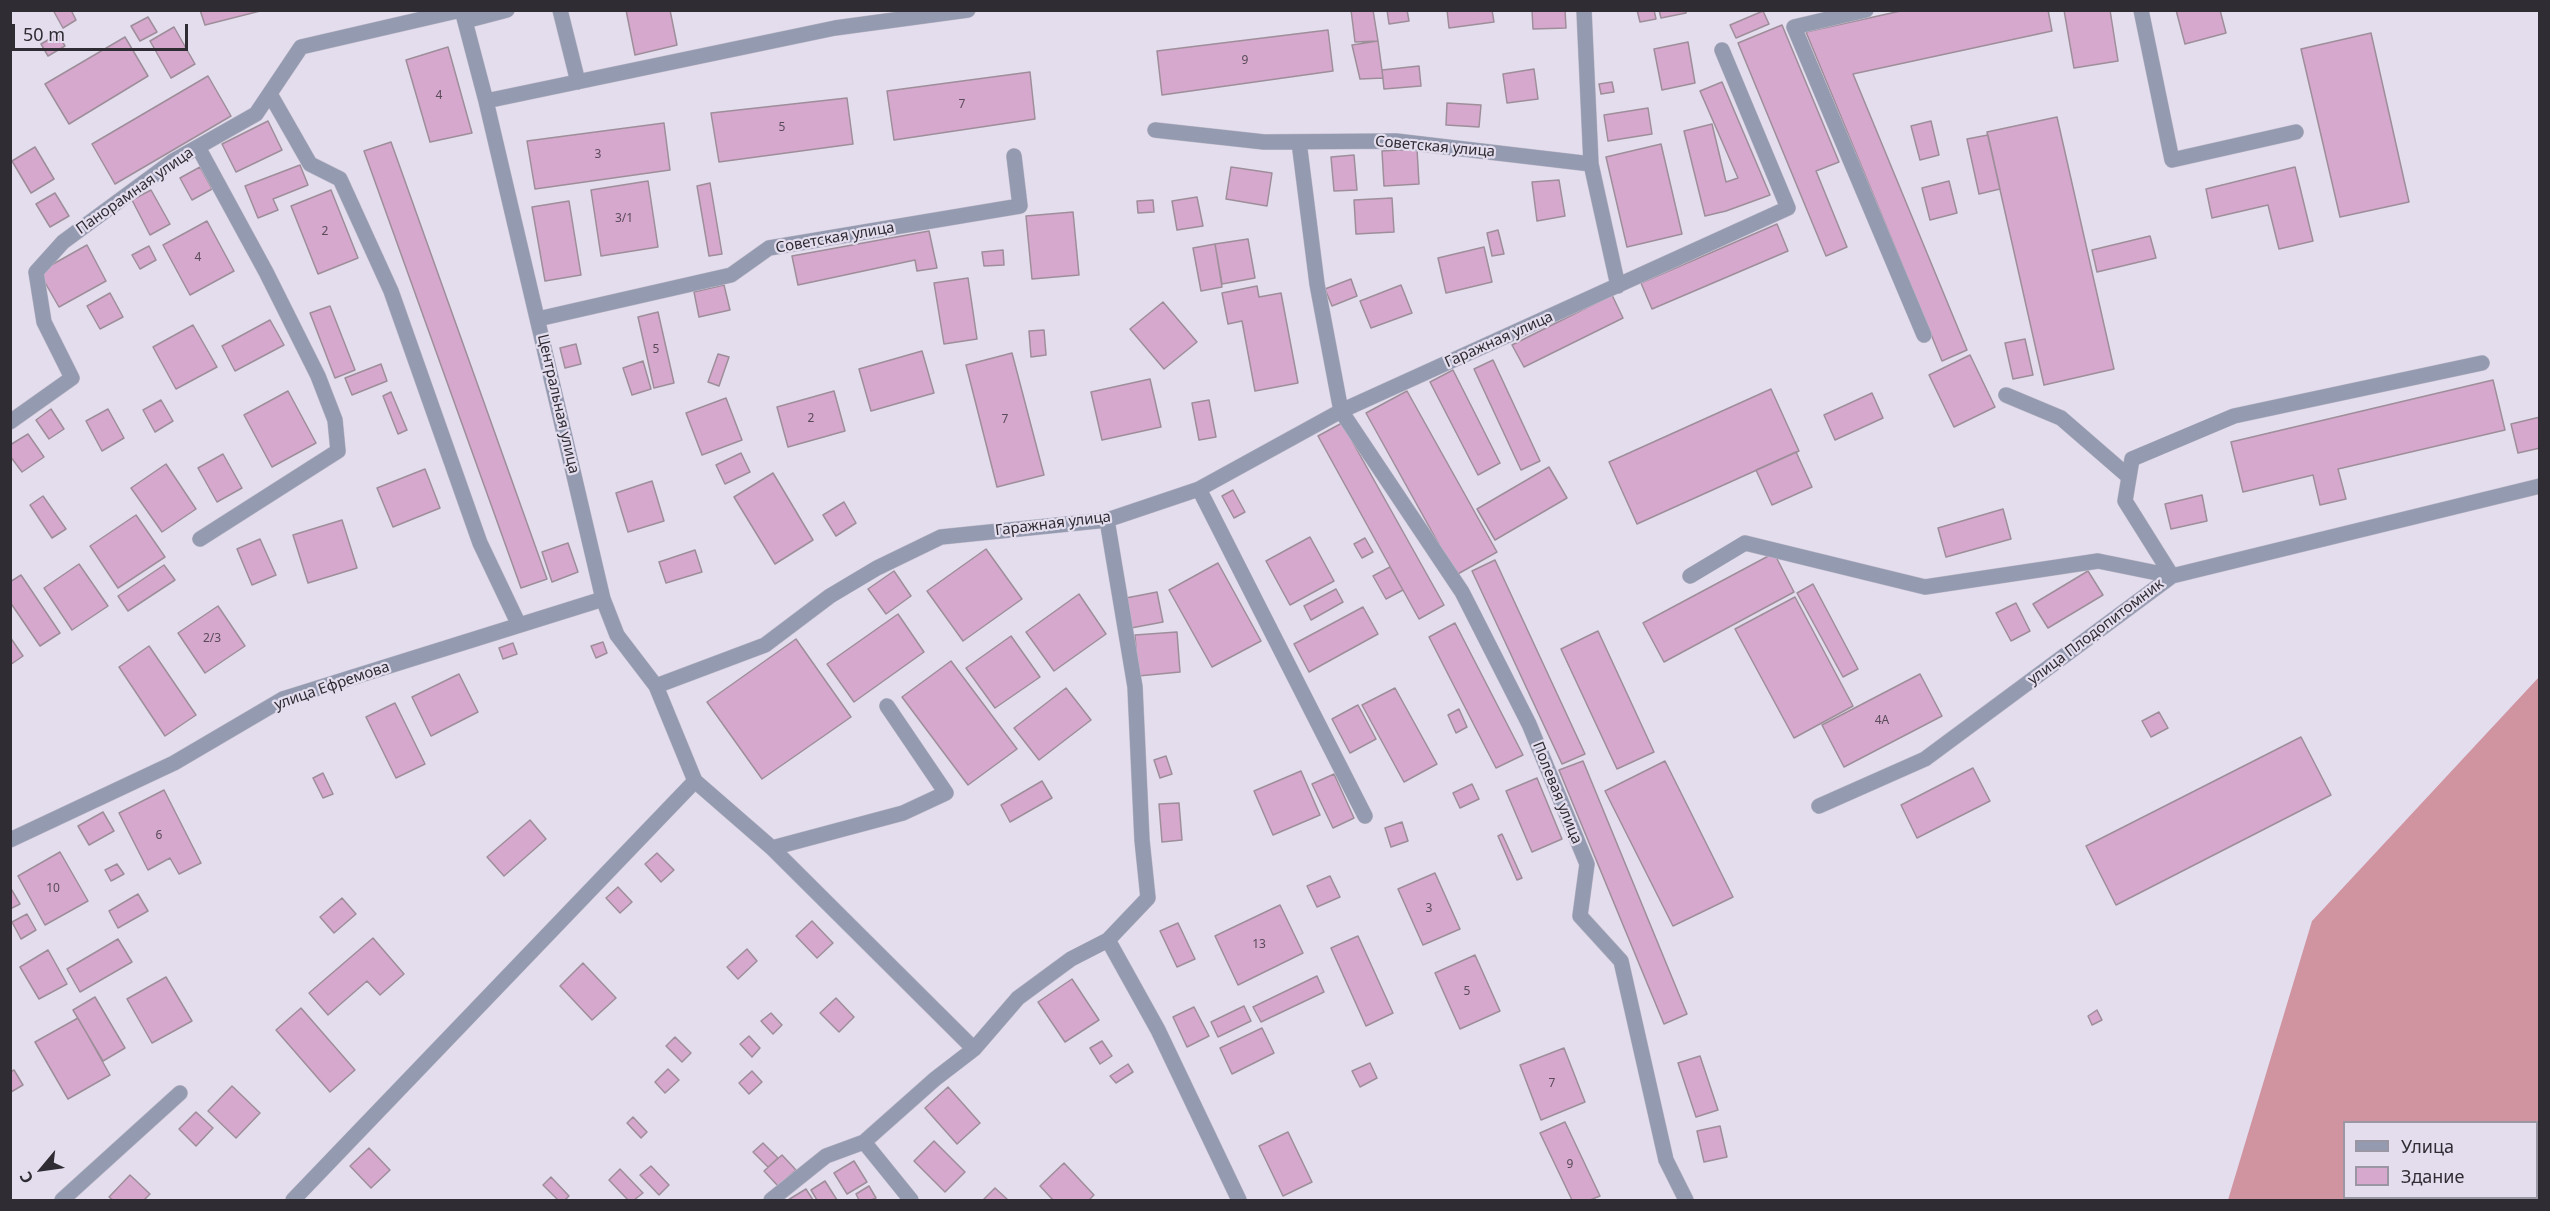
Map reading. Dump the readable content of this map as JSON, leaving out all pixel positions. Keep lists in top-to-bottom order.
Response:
{
  "streets": {
    "street": [
      "Советская улица",
      "Панорамная улица",
      "Гаражная улица",
      "Центральная улица",
      "улица Плодопитомник",
      "улица Ефремова",
      "Полевая улица"
    ]
  },
  "crossings": [
    ["Советская улица", "Центральная улица"],
    ["Панорамная улица", "Центральная улица"],
    ["Гаражная улица", "Центральная улица"],
    ["Гаражная улица", "Полевая улица"],
    ["Центральная улица", "улица Ефремова"]
  ],
  "house_numbers": [
    "9",
    "4",
    "7",
    "5",
    "3",
    "3/1",
    "2",
    "4",
    "5",
    "2",
    "7",
    "2/3",
    "4А",
    "6",
    "10",
    "3",
    "13",
    "5",
    "7",
    "9"
  ],
  "legend": ["Улица", "Здание"],
  "scale_bar": "50 m",
  "north": "bottom left"
}
